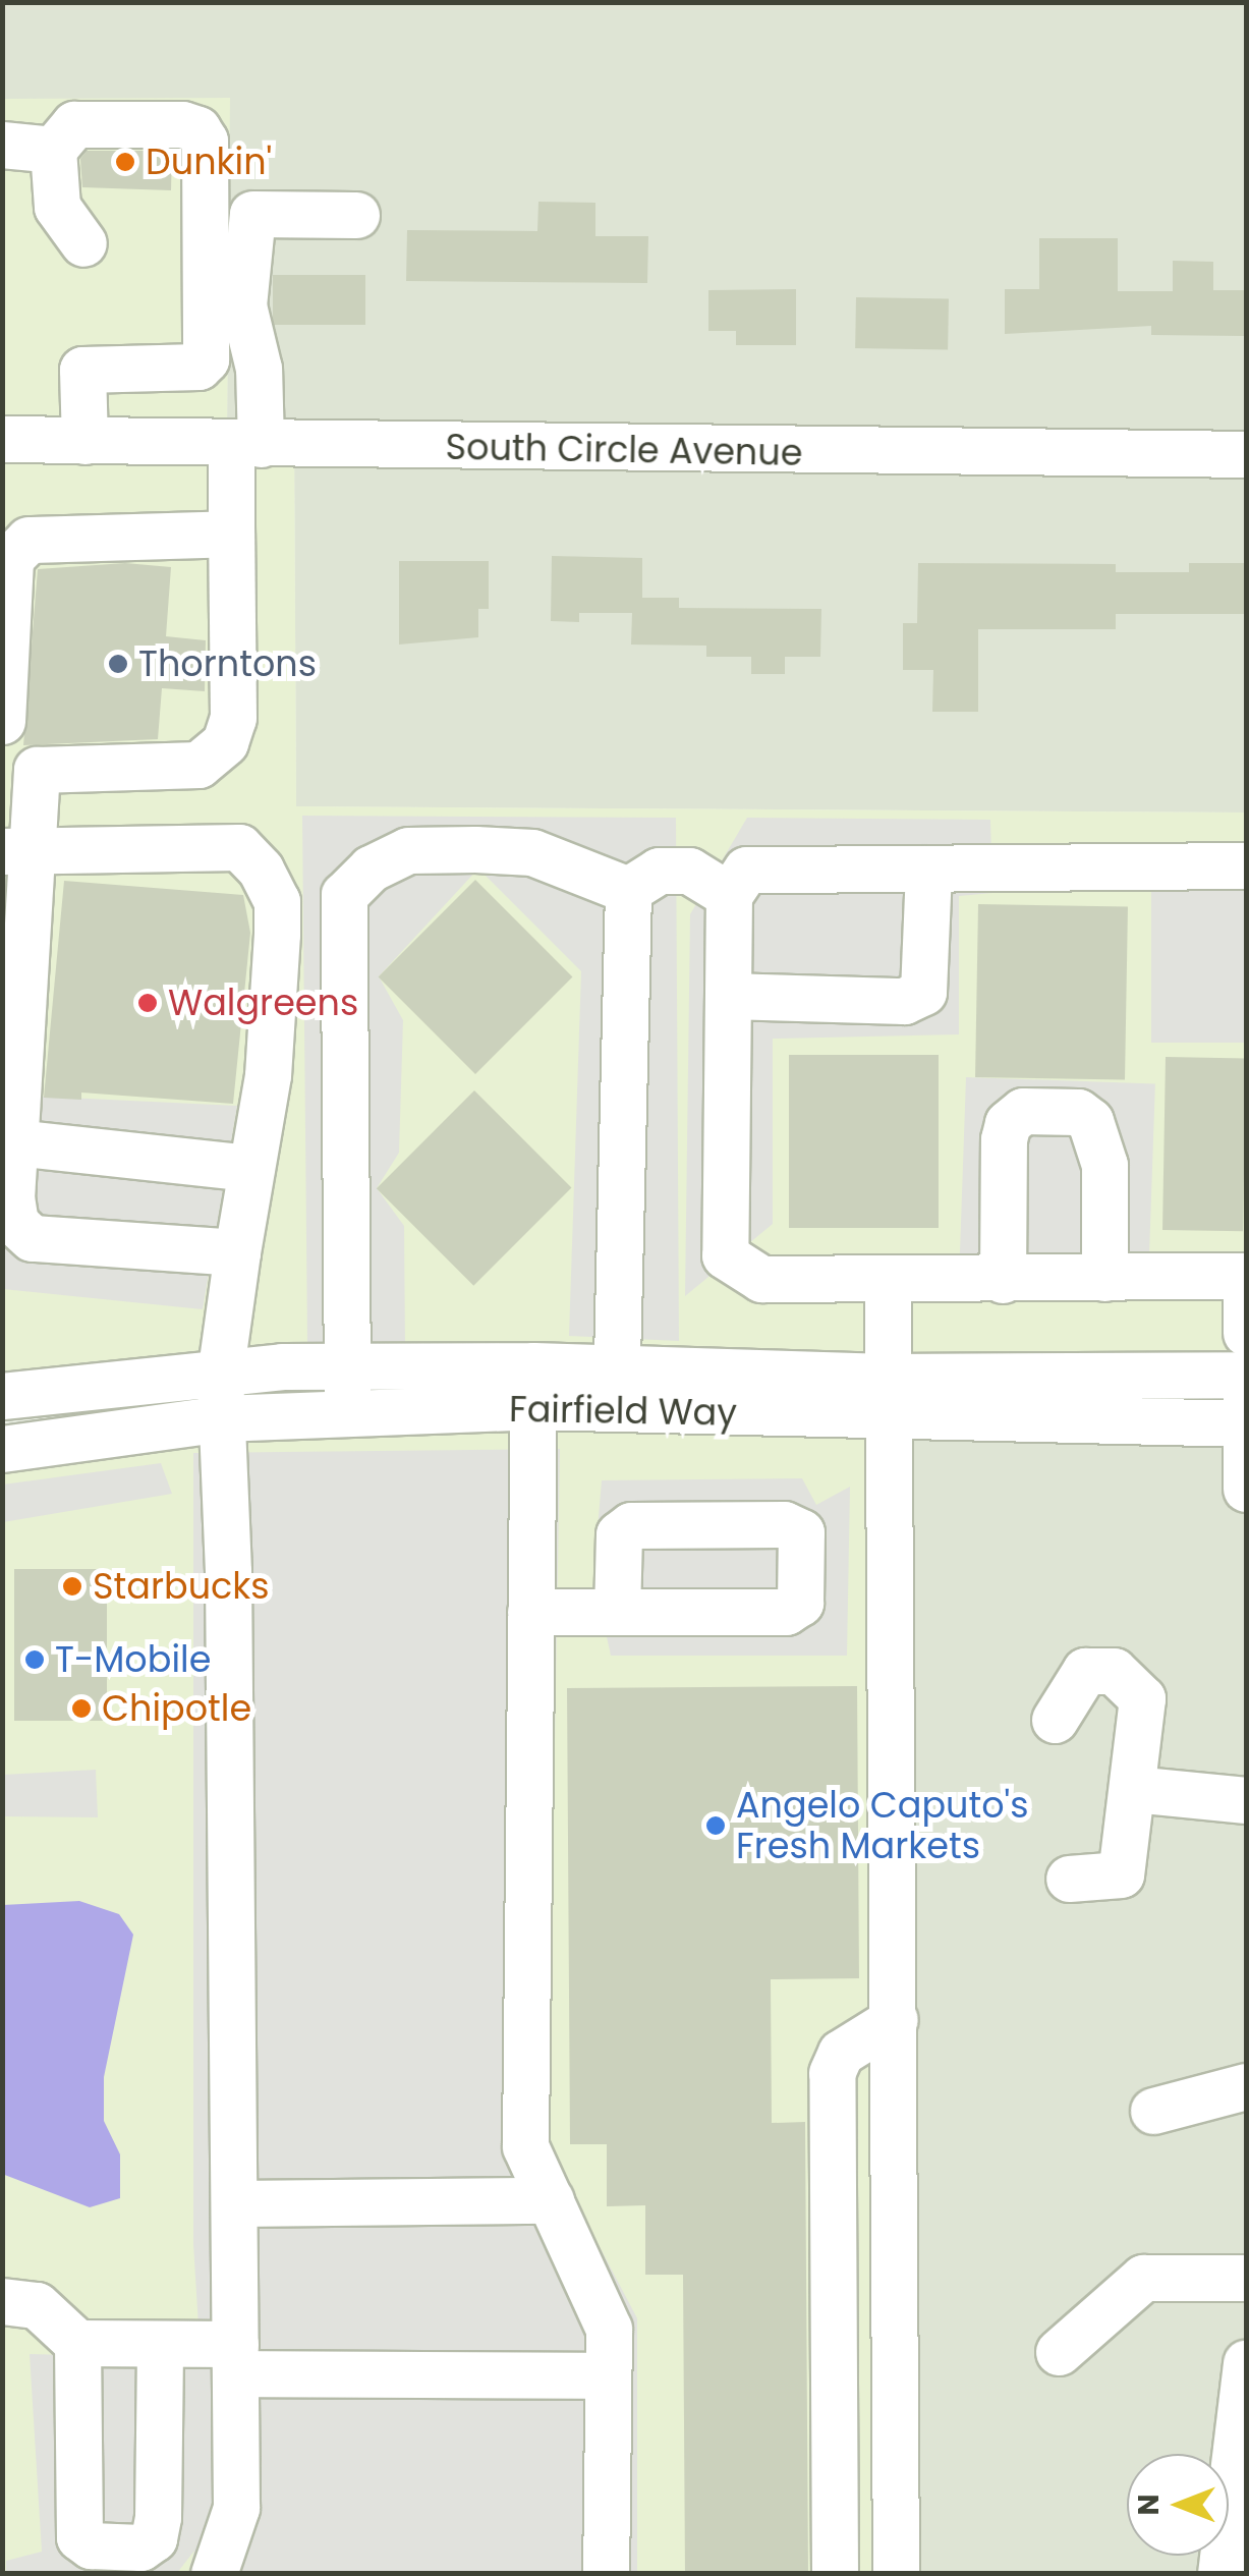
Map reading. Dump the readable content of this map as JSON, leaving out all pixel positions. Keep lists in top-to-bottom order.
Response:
{
  "streets": {
    "street": ["South Circle Avenue", "Fairfield Way"]
  },
  "places": [
    "Dunkin'",
    "Thorntons",
    "Walgreens",
    "Starbucks",
    "T-Mobile",
    "Chipotle",
    "Angelo Caputo's Fresh Markets"
  ],
  "north": "left"
}
